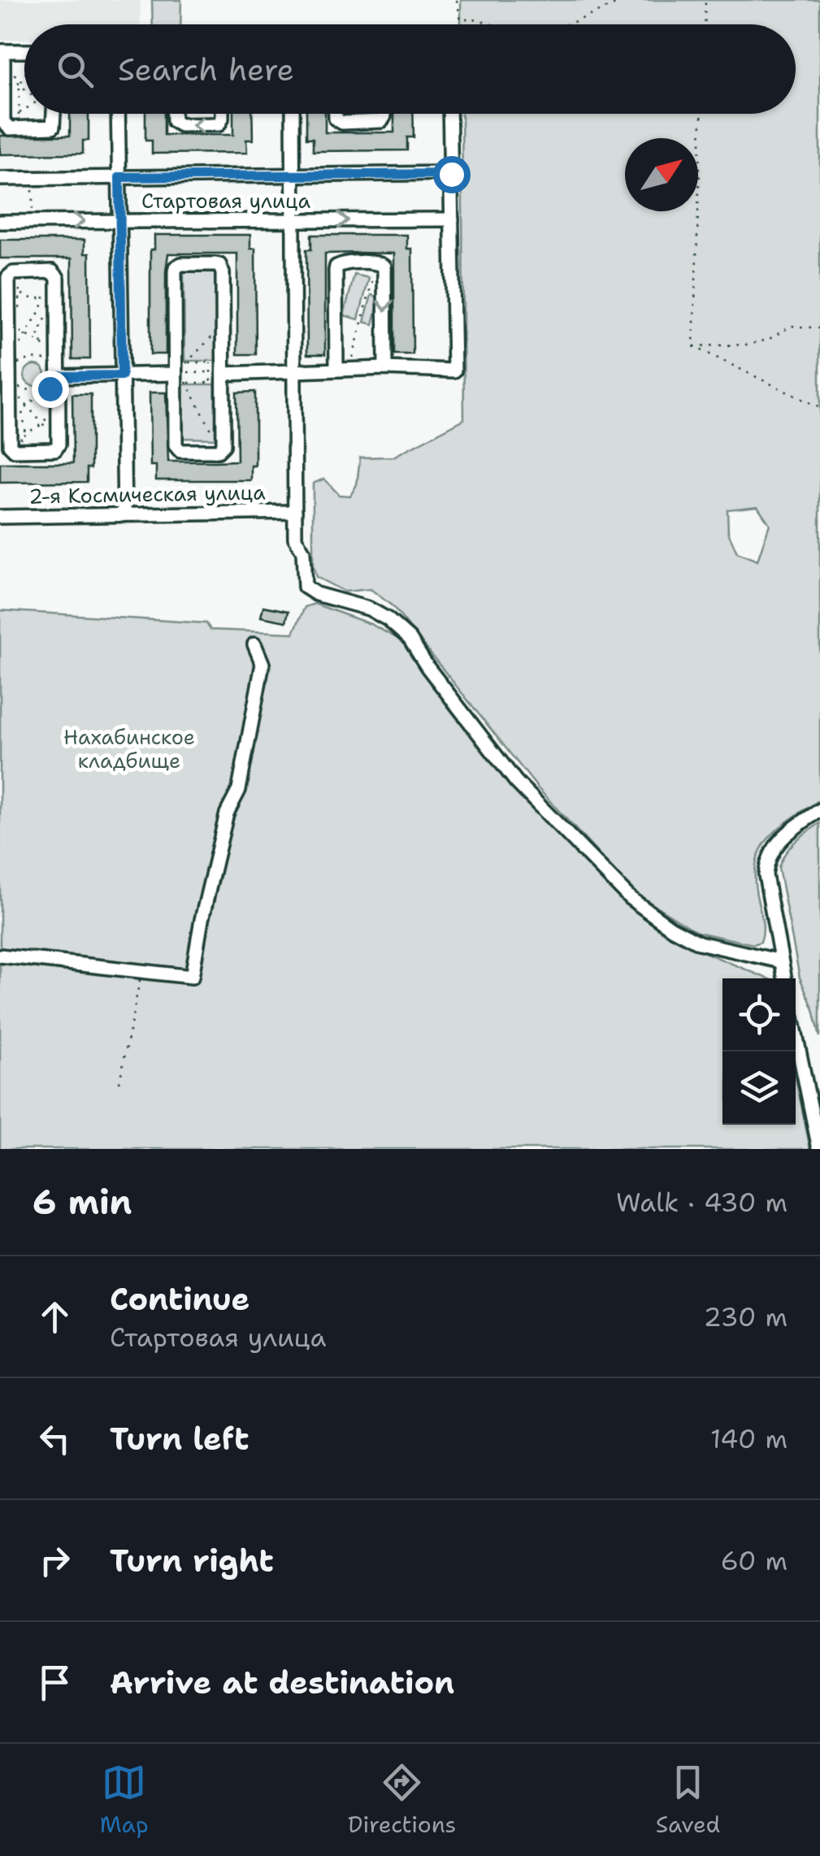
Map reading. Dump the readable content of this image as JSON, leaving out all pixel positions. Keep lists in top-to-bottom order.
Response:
{
  "streets": {
    "street": ["Стартовая улица", "2-я Космическая улица"]
  },
  "parks": ["Нахабинское кладбище"],
  "north": "top right",
  "page": {
    "search": "Search here",
    "heading": ["6 min", "Walk · 430 m"],
    "list": [
      ["Continue", "Стартовая улица", "230 m"],
      ["Turn left", "140 m"],
      ["Turn right", "60 m"],
      "Arrive at destination"
    ],
    "nav": ["Map", "Directions", "Saved"]
  }
}
